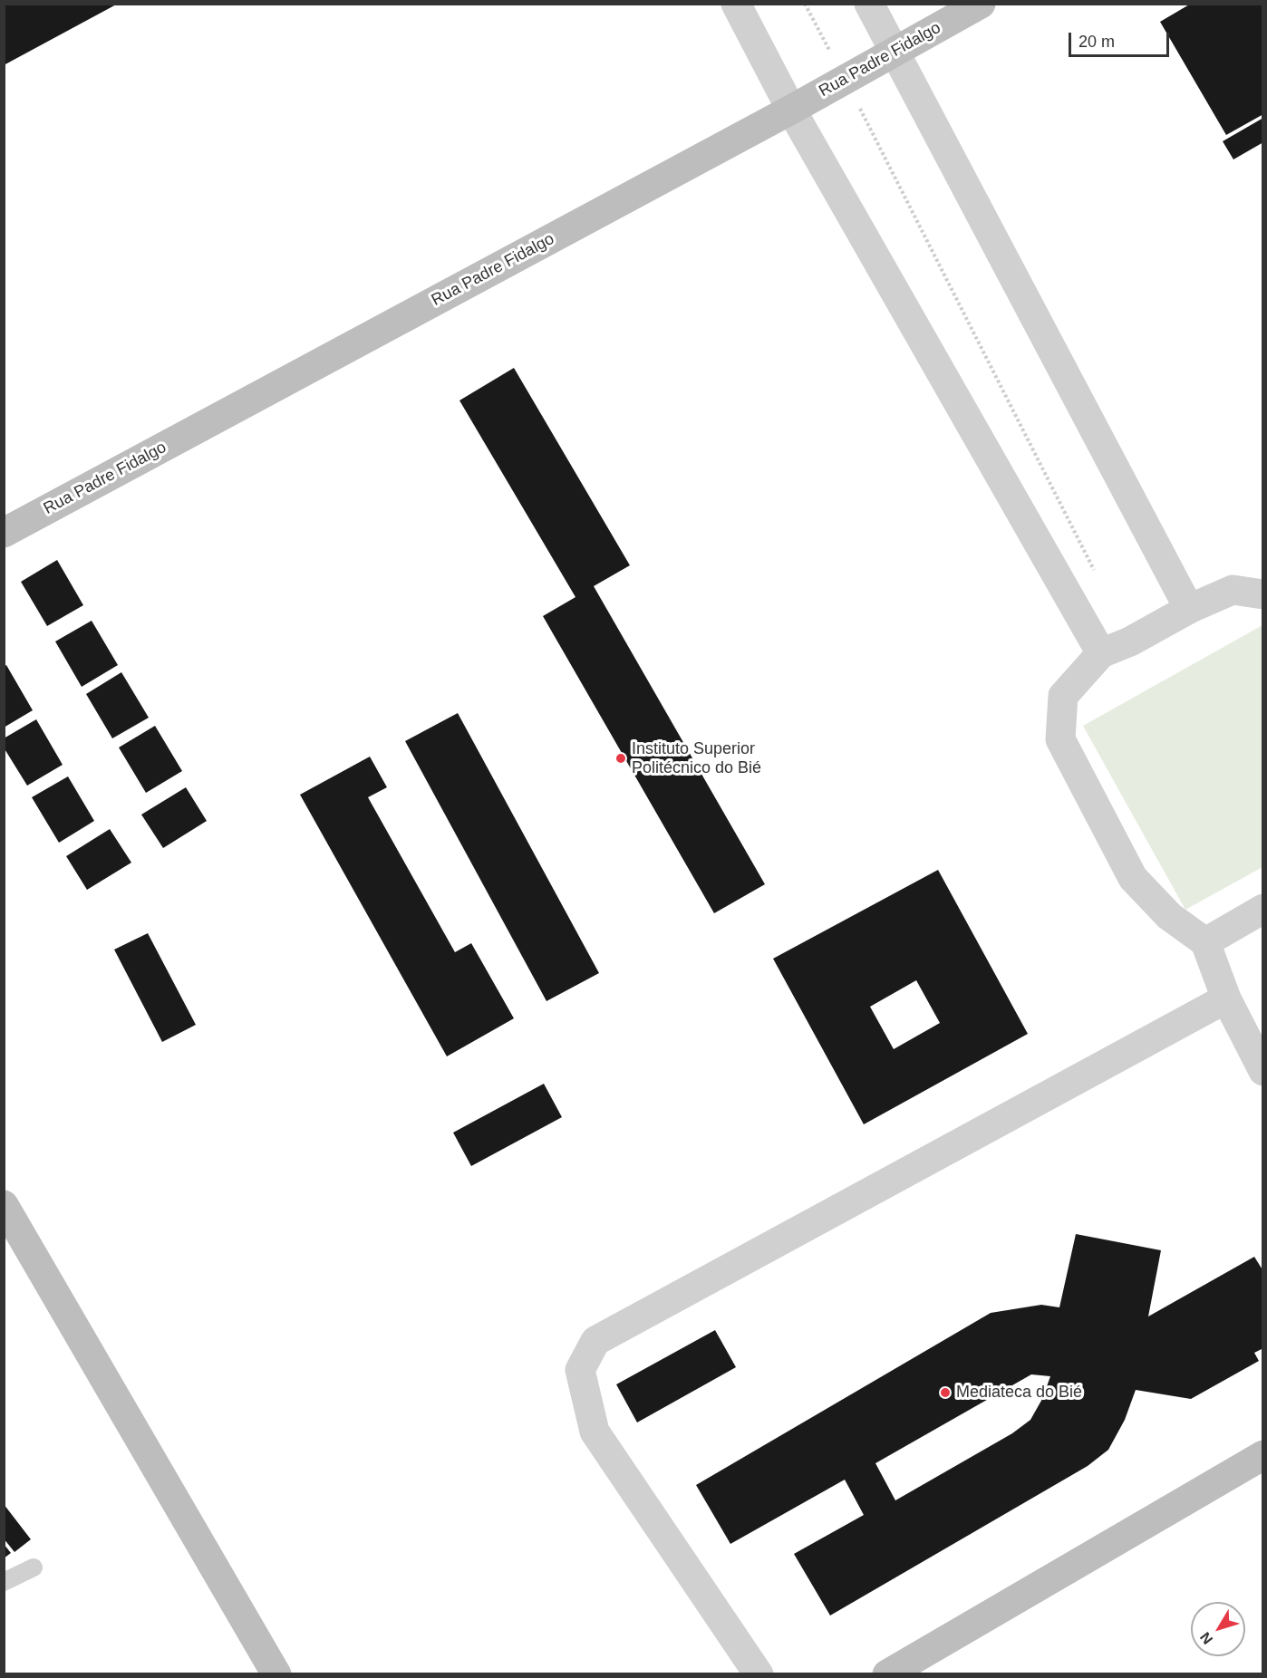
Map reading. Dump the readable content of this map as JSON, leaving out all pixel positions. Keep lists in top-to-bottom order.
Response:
{
  "streets": {
    "street": ["Rua Padre Fidalgo"]
  },
  "places": ["Instituto Superior Politécnico do Bié", "Mediateca do Bié"],
  "scale_bar": "20 m",
  "north": "bottom left"
}
